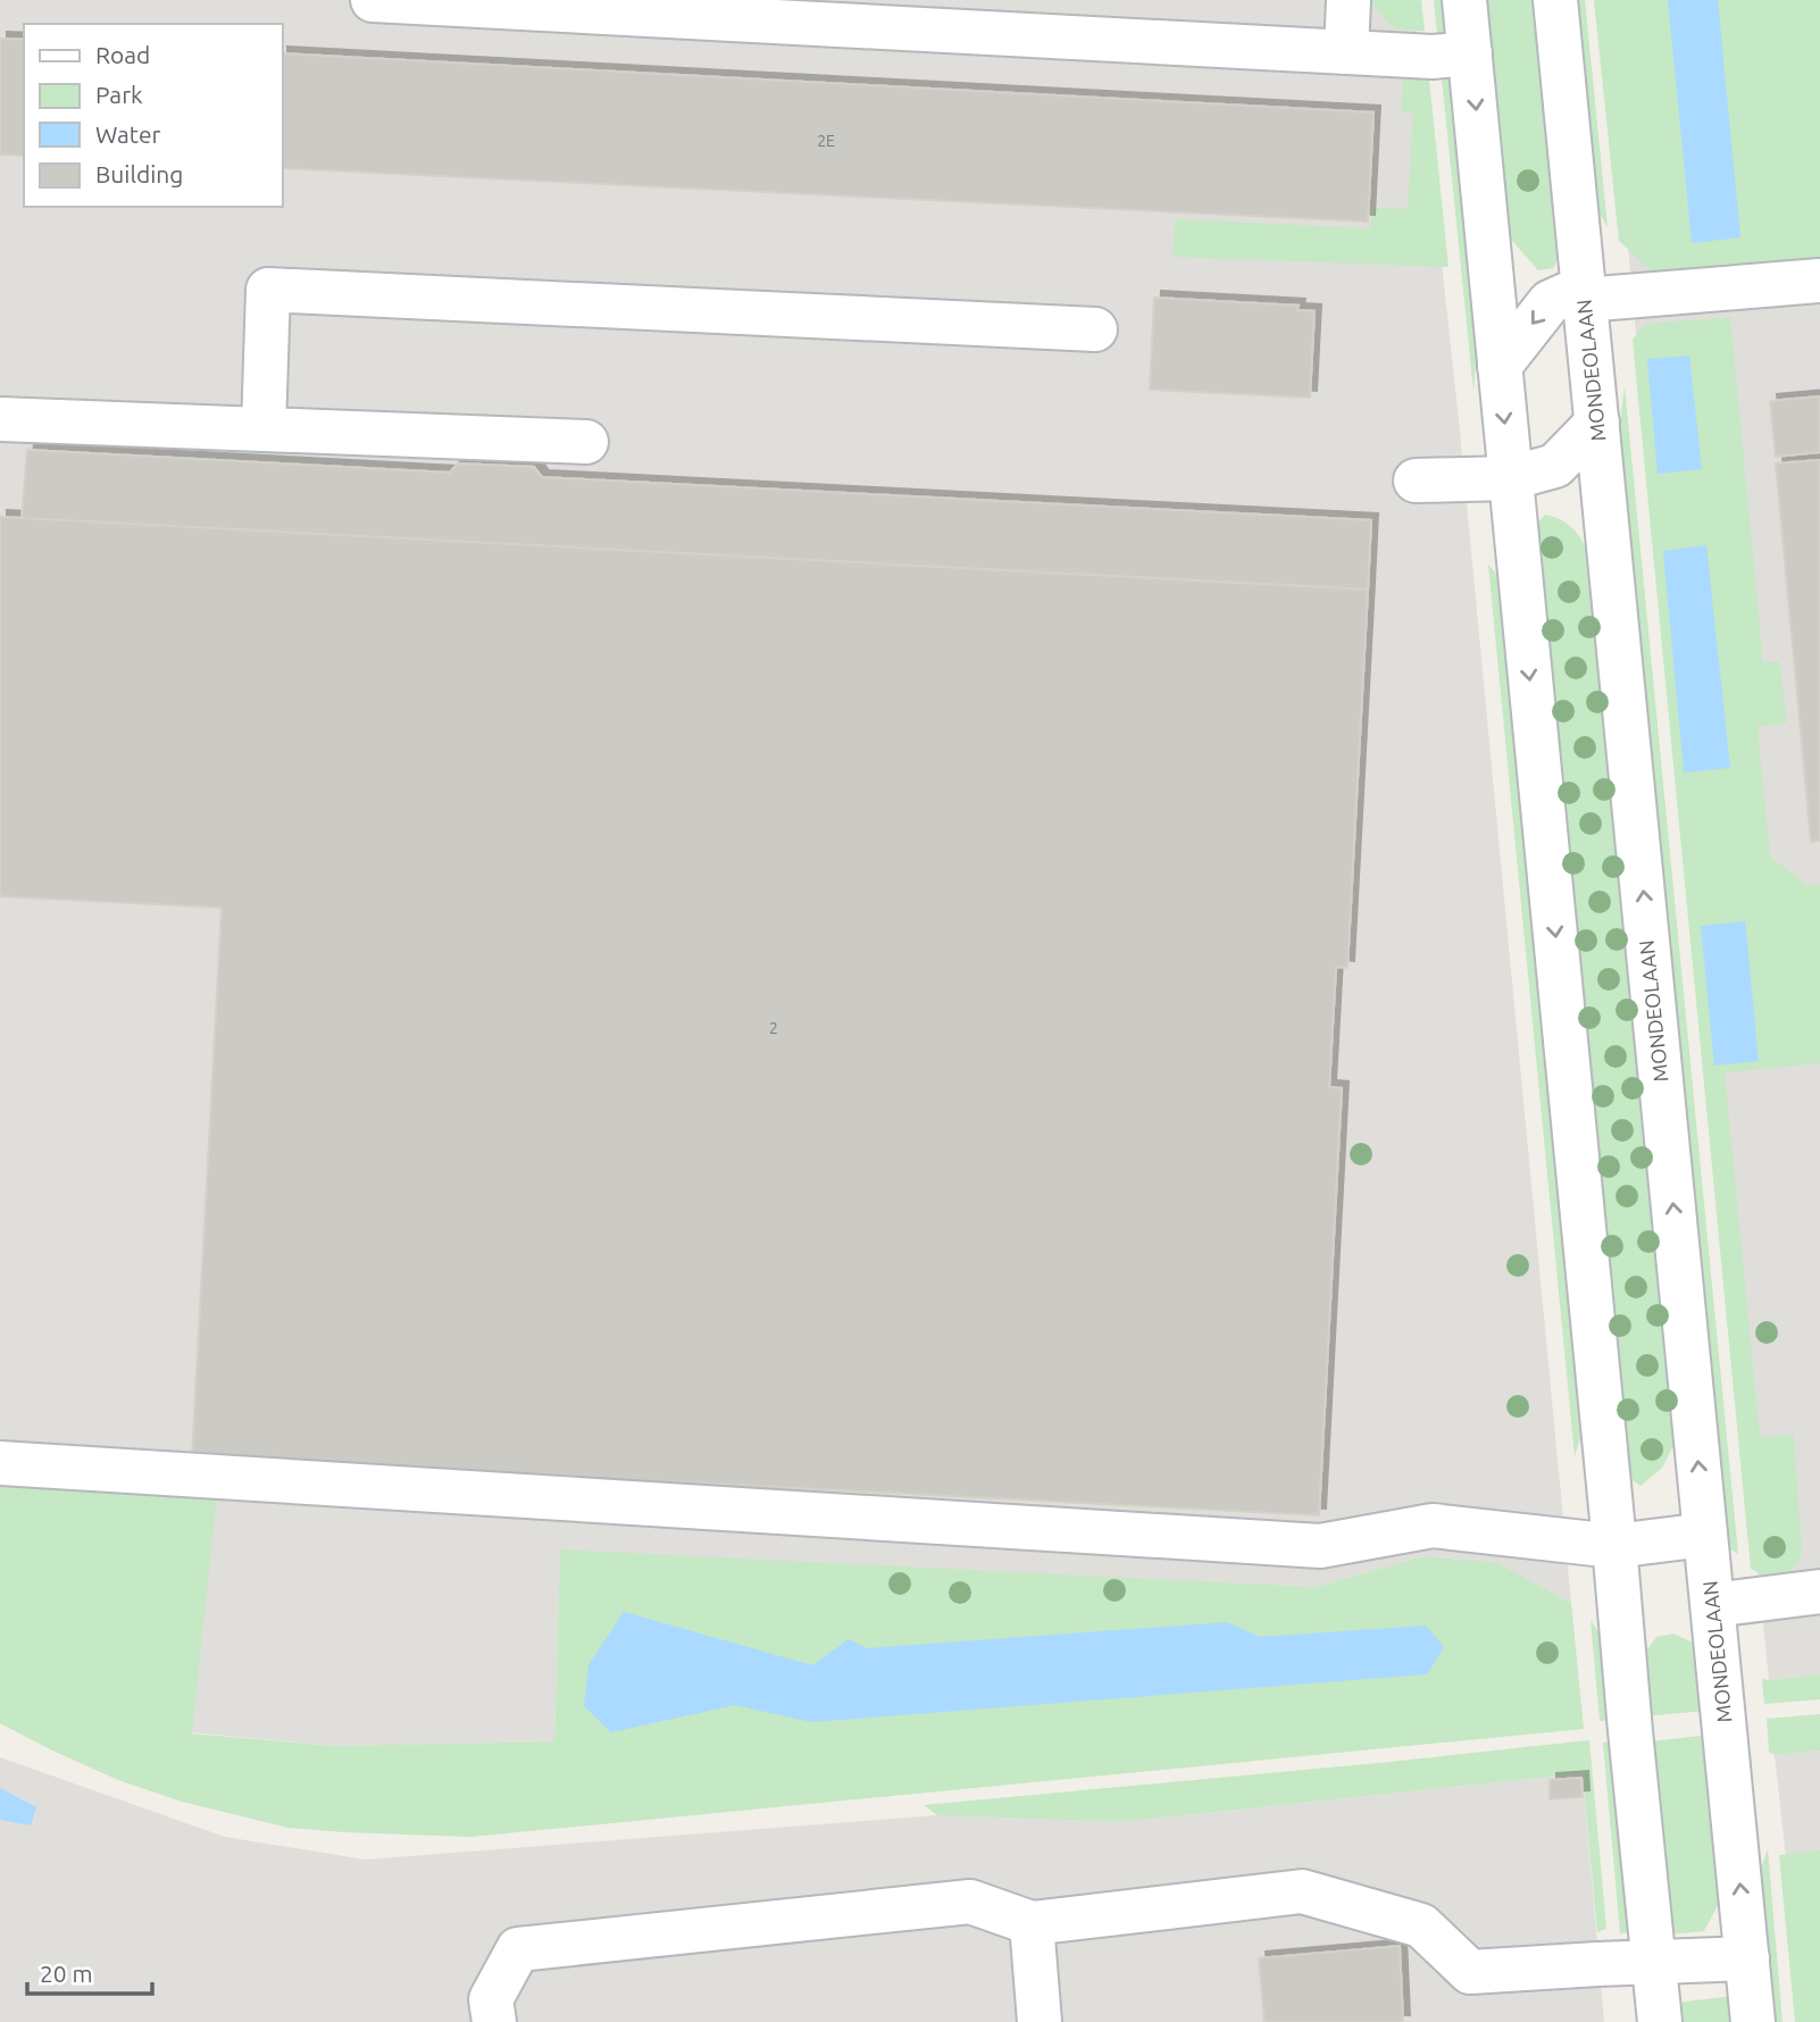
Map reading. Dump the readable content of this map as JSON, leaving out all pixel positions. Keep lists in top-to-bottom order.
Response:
{
  "streets": {
    "street": ["MONDEOLAAN"]
  },
  "house_numbers": ["2E", "2"],
  "legend": [
    "Road",
    "Park",
    "Water",
    "Building"
  ],
  "scale_bar": "20 m"
}
